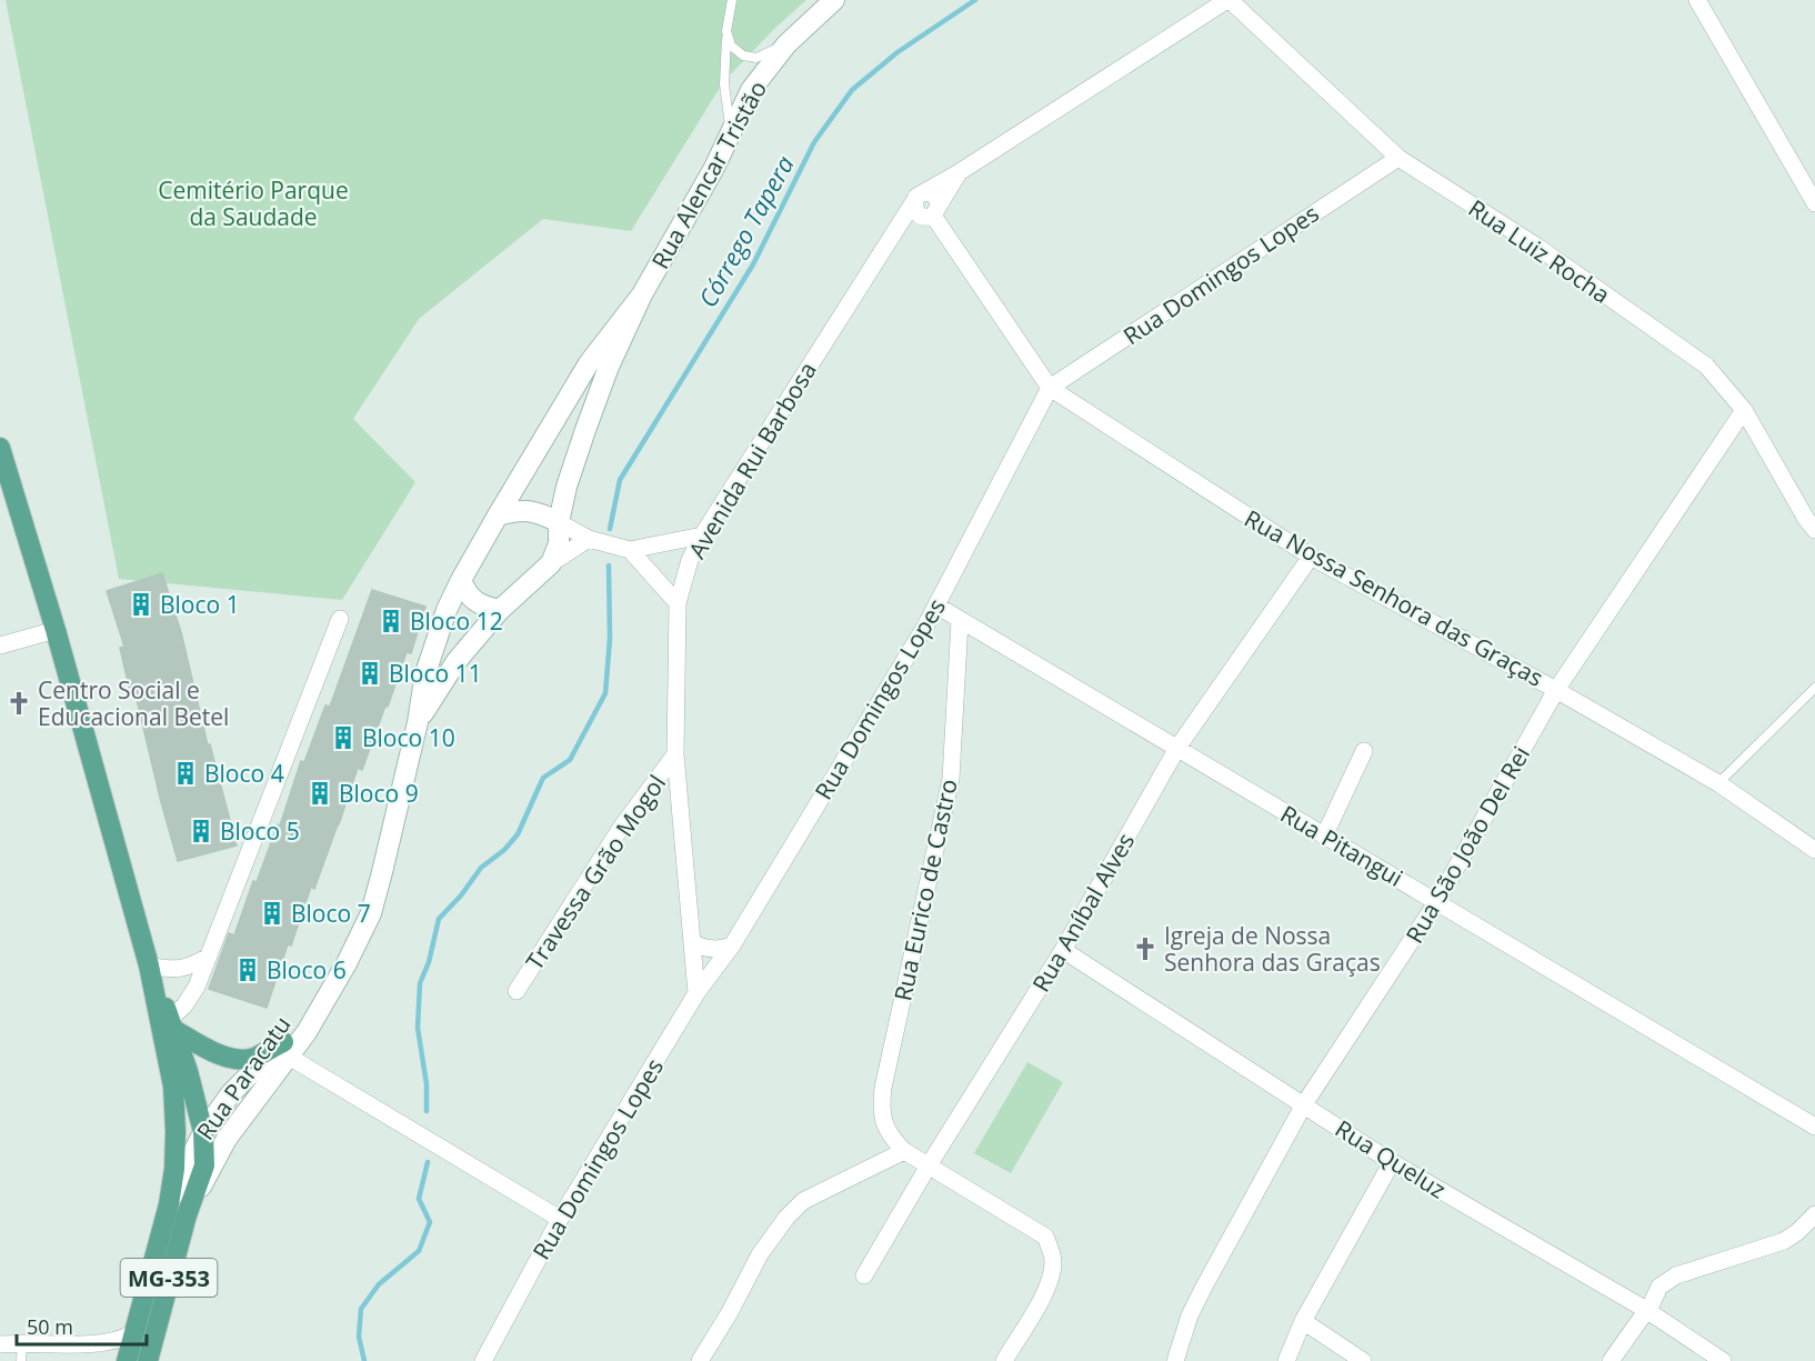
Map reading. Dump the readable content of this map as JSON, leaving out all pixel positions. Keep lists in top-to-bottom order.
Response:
{
  "streets": {
    "main road": ["Rua Alencar Tristão", "Rua Paracatu", "MG-353"],
    "street": [
      "Rua Luiz Rocha",
      "Rua Domingos Lopes",
      "Avenida Rui Barbosa",
      "Rua Nossa Senhora das Graças",
      "Rua São João Del Rei",
      "Rua Pitangui",
      "Travessa Grão Mogol",
      "Rua Eurico de Castro",
      "Rua Aníbal Alves",
      "Rua Queluz"
    ]
  },
  "crossings": [
    ["Rua Alencar Tristão", "Rua Paracatu"],
    ["Rua Alencar Tristão", "MG-353"],
    ["Rua Luiz Rocha", "Rua Domingos Lopes"],
    ["Rua Luiz Rocha", "Avenida Rui Barbosa"],
    ["Rua Luiz Rocha", "Rua São João Del Rei"],
    ["Rua Domingos Lopes", "Avenida Rui Barbosa"],
    ["Rua Domingos Lopes", "Rua Nossa Senhora das Graças"],
    ["Rua Domingos Lopes", "Rua Pitangui"],
    ["Avenida Rui Barbosa", "Rua Nossa Senhora das Graças"],
    ["Avenida Rui Barbosa", "Travessa Grão Mogol"],
    ["Rua Nossa Senhora das Graças", "Rua São João Del Rei"],
    ["Rua Nossa Senhora das Graças", "Rua Aníbal Alves"],
    ["Rua São João Del Rei", "Rua Pitangui"],
    ["Rua São João Del Rei", "Rua Queluz"],
    ["Rua Pitangui", "Rua Eurico de Castro"],
    ["Rua Pitangui", "Rua Aníbal Alves"],
    ["Rua Aníbal Alves", "Rua Queluz"],
    ["Rua Paracatu", "MG-353"]
  ],
  "water": ["Córrego Tapera"],
  "parks": ["Cemitério Parque da Saudade"],
  "places": {
    "building": [
      "Bloco 1",
      "Bloco 12",
      "Bloco 11",
      "Bloco 10",
      "Bloco 4",
      "Bloco 9",
      "Bloco 5",
      "Bloco 7",
      "Bloco 6"
    ],
    "church": ["Centro Social e Educacional Betel", "Igreja de Nossa Senhora das Graças"]
  },
  "scale_bar": "50 m"
}
